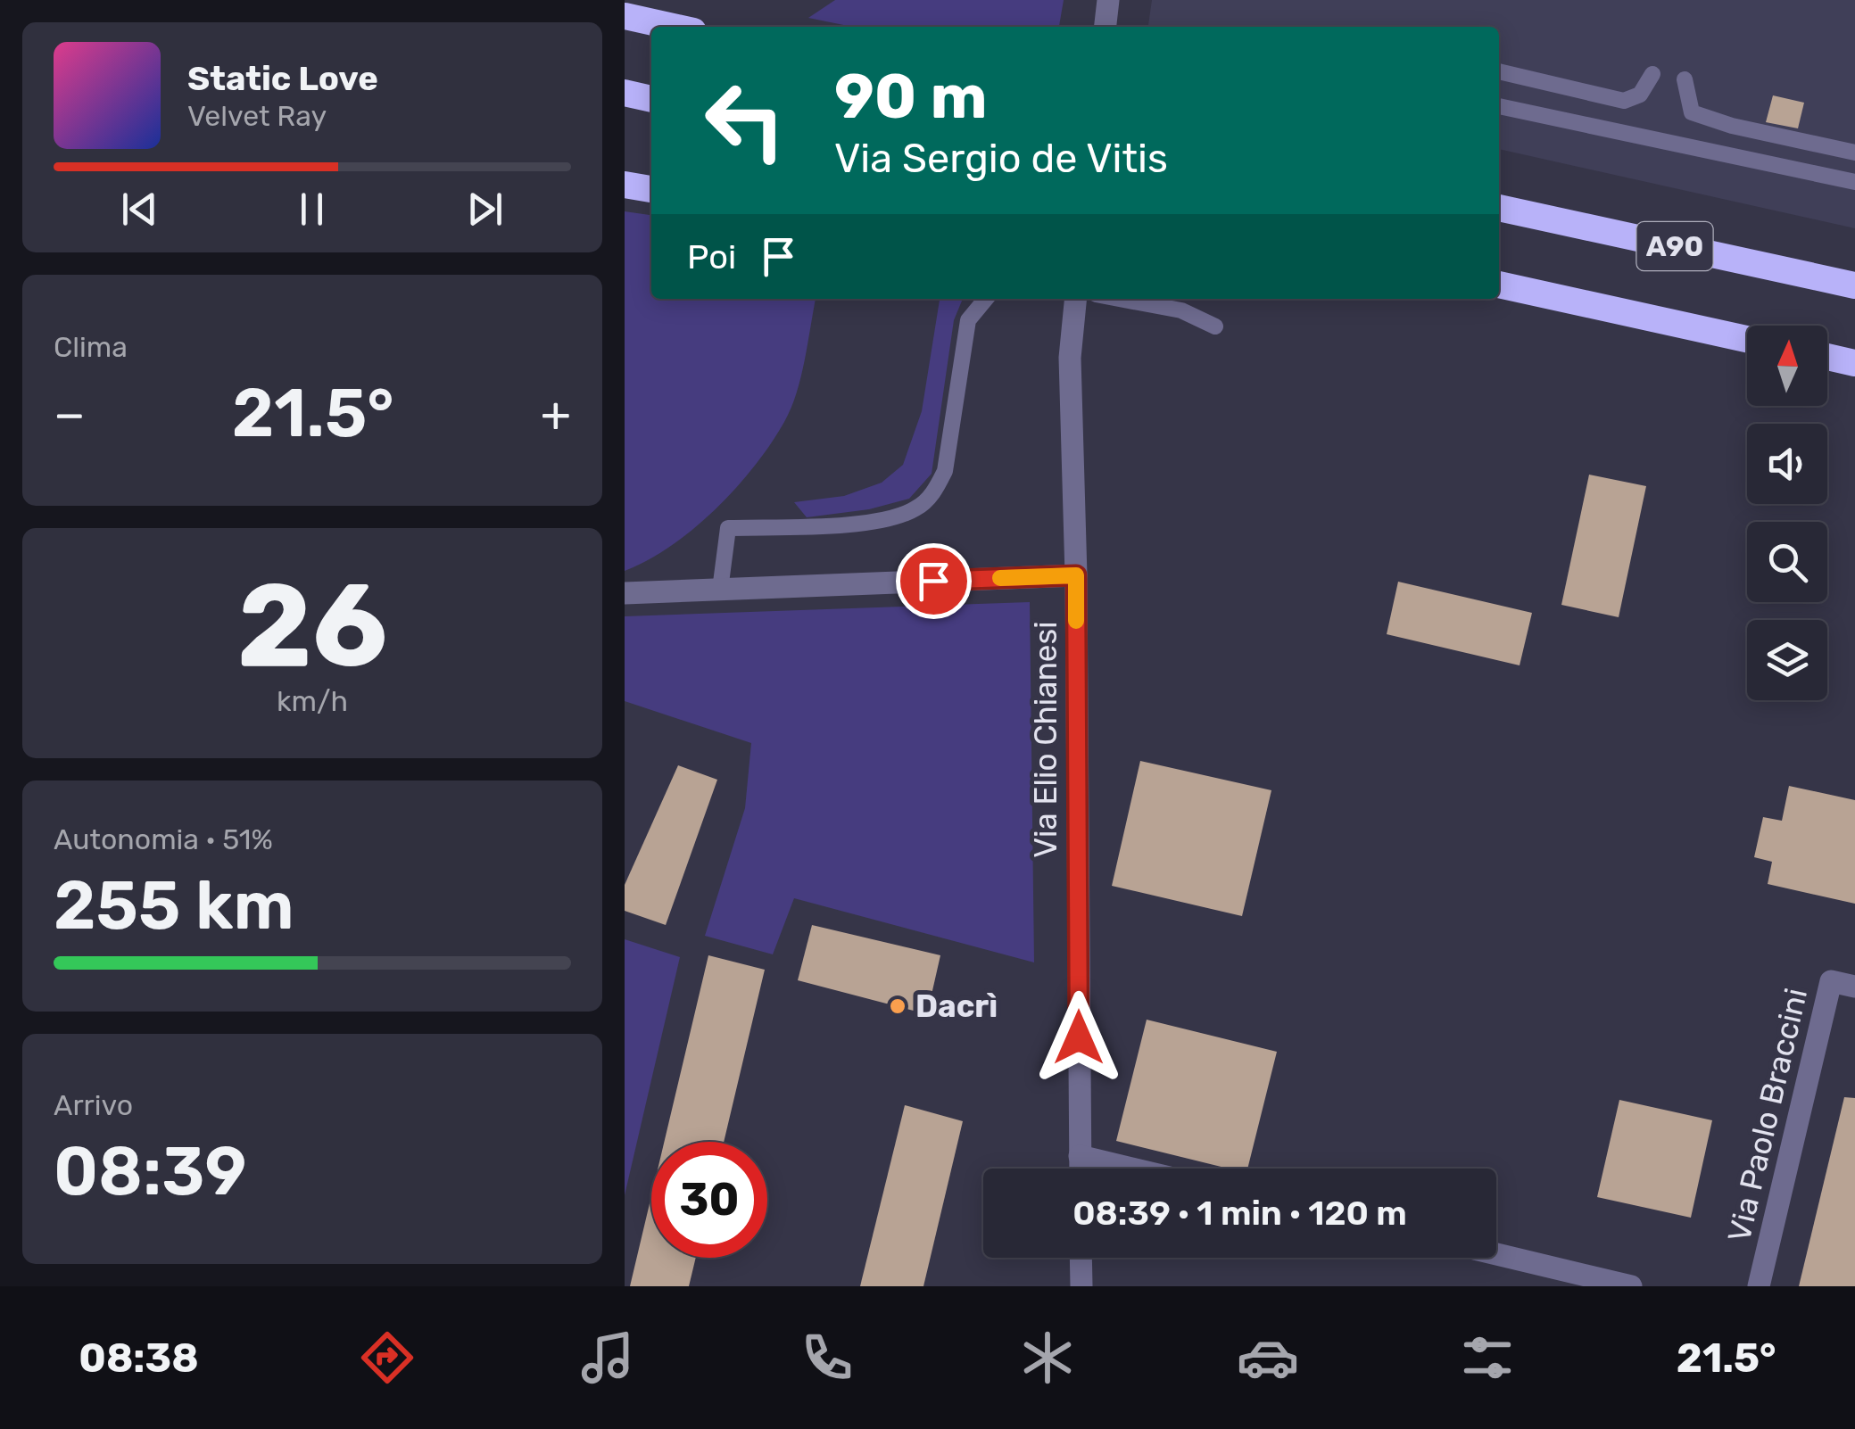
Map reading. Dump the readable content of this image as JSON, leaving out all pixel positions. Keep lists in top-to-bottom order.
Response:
{
  "streets": {
    "highway": ["A90"],
    "street": ["Via Elio Chianesi", "Via Paolo Braccini"]
  },
  "places": ["Dacrì"],
  "north": "top",
  "page": {
    "turn": ["90 m", "Via Sergio de Vitis"],
    "song": ["Static Love", "Velvet Ray"],
    "then": "Poi",
    "tile": [
      "Clima",
      ["26", "km/h"],
      ["Autonomia · 51%", "255 km"],
      ["Arrivo", "08:39"]
    ],
    "heat": ["−", "21.5°", "+"],
    "limit": "30",
    "trip": "08:39 · 1 min · 120 m",
    "tabs": ["08:38", "21.5°"]
  }
}
